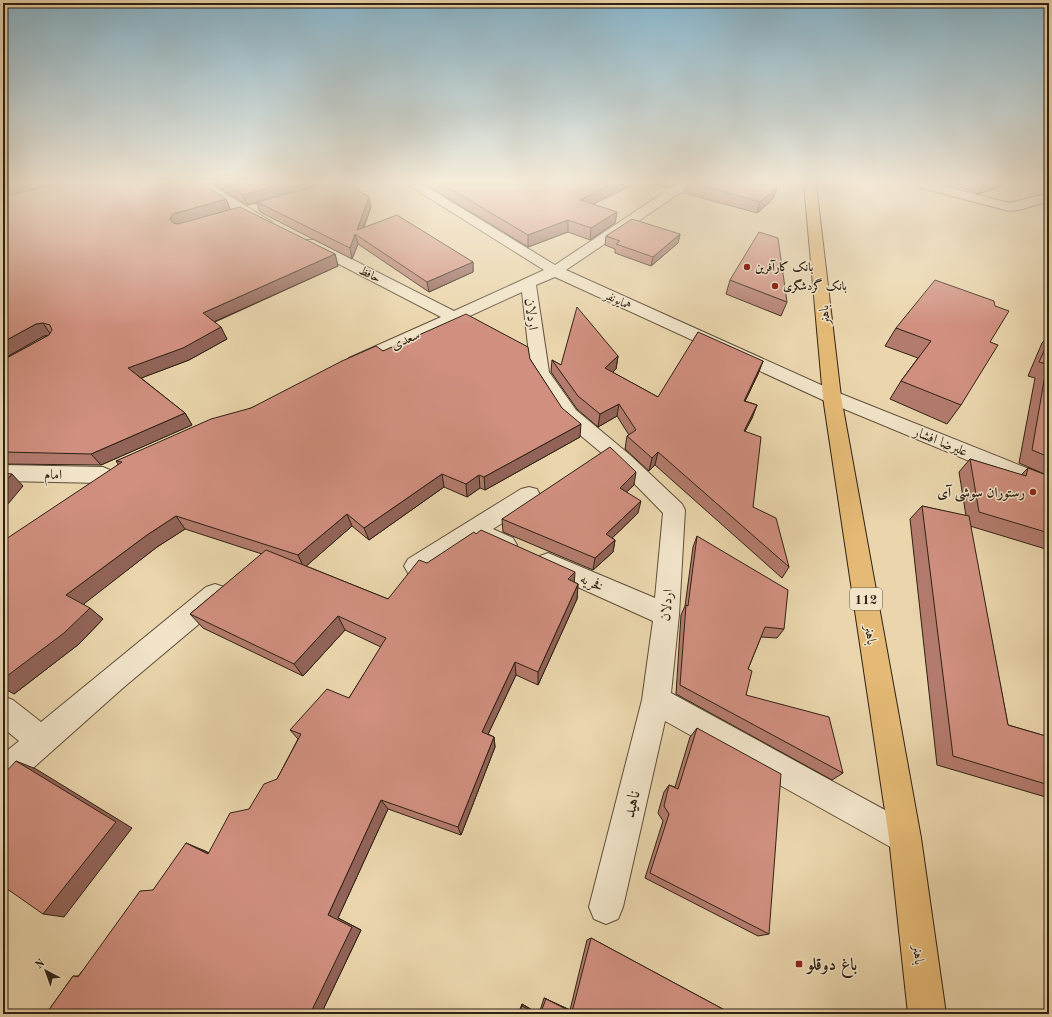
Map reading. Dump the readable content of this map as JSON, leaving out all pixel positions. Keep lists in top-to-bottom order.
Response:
{
  "streets": {
    "main road": ["باهنر", "112"],
    "street": [
      "حافظ",
      "همایونفر",
      "اردلان",
      "سعدی",
      "علیرضا افشار",
      "امام",
      "فخریه",
      "ناهید"
    ]
  },
  "crossings": [
    ["حافظ", "سعدی"],
    ["همایونفر", "باهنر"],
    ["همایونفر", "سعدی"],
    ["همایونفر", "علیرضا افشار"],
    ["اردلان", "سعدی"],
    ["اردلان", "فخریه"],
    ["اردلان", "ناهید"],
    ["باهنر", "علیرضا افشار"]
  ],
  "places": {
    "other": ["بانک کارآفرین", "بانک گردشگری", "رستوران سوشی آی"],
    "transit": ["باغ دوقلو"]
  },
  "north": "top left"
}
